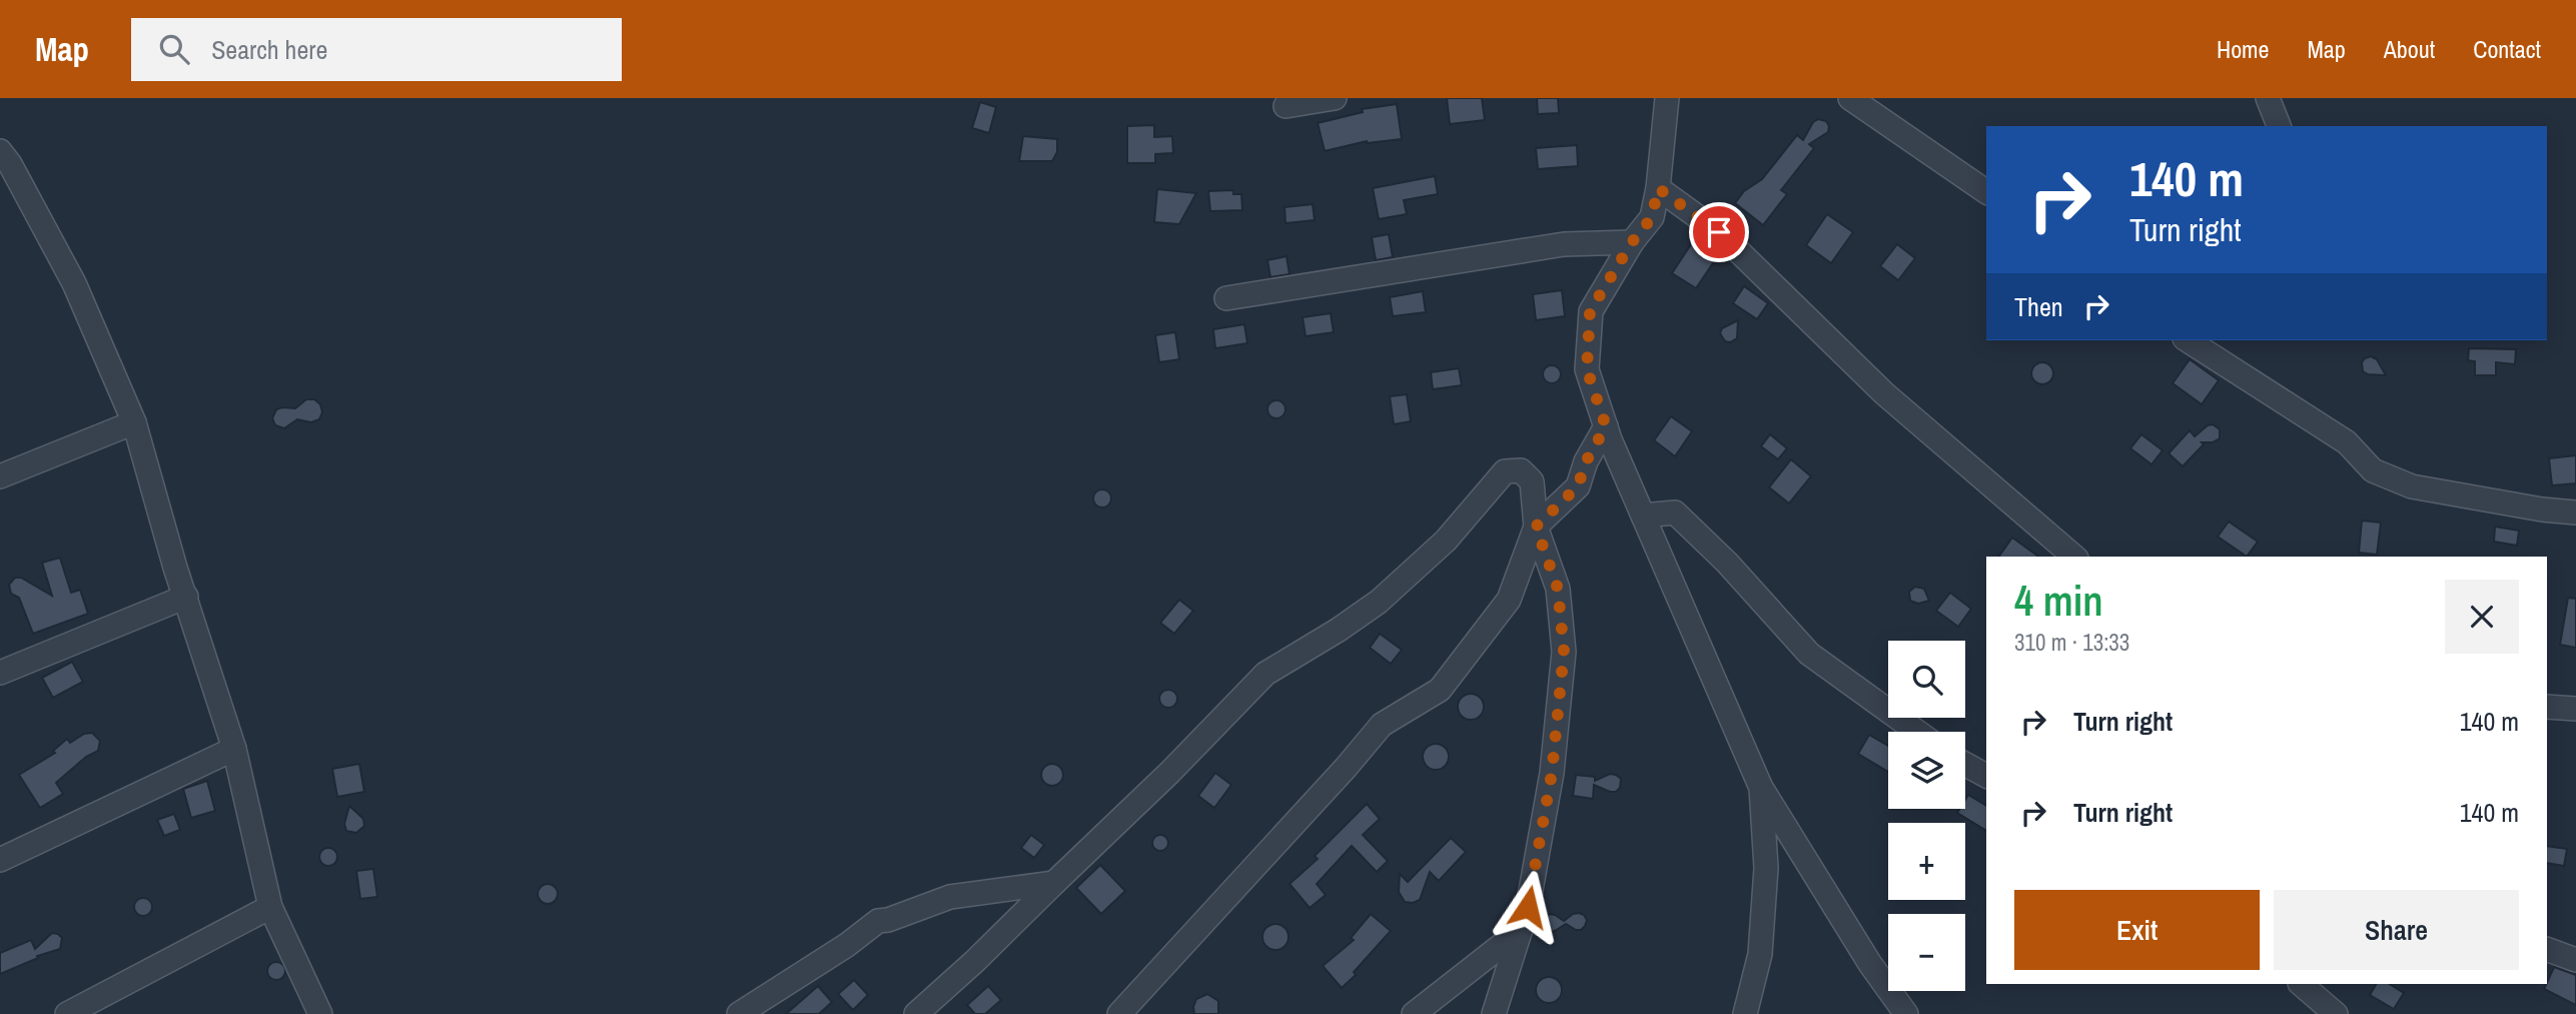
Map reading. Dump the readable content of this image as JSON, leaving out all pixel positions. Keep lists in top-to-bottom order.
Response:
{
  "page": {
    "header": "Map",
    "search": "Search here",
    "nav": [
      "Home",
      "Map",
      "About",
      "Contact"
    ],
    "turn": ["140 m", "Turn right"],
    "then": "Then",
    "heading": ["4 min", "310 m · 13:33"],
    "map_buttons": ["+", "−"],
    "list": [
      {
        "name": "Turn right",
        "value": "140 m"
      },
      {
        "name": "Turn right",
        "value": "140 m"
      }
    ],
    "buttons": ["Exit", "Share"]
  }
}
